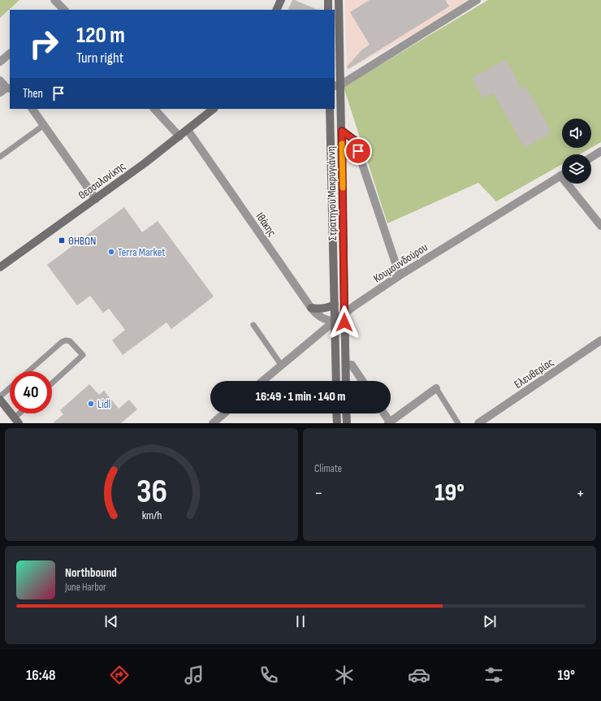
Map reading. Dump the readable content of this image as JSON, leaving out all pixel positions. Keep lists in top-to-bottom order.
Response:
{
  "streets": {
    "street": [
      "Θεσσαλονίκης",
      "Στρατηγού Μακρυγιάννη",
      "Ιθάκης",
      "Κουμουνδούρου",
      "Ελευθερίας"
    ]
  },
  "crossings": [
    ["Θεσσαλονίκης", "Ιθάκης"],
    ["Στρατηγού Μακρυγιάννη", "Ιθάκης"],
    ["Στρατηγού Μακρυγιάννη", "Κουμουνδούρου"],
    ["Ιθάκης", "Κουμουνδούρου"]
  ],
  "places": {
    "transit": ["ΘΗΒΩΝ"],
    "other": ["Terra Market", "Lidl"]
  },
  "page": {
    "turn": ["120 m", "Turn right"],
    "then": "Then",
    "limit": "40",
    "trip": "16:49 · 1 min · 140 m",
    "tile": "Climate",
    "heat": ["−", "19°", "+"],
    "song": ["Northbound", "June Harbor"],
    "tabs": ["16:48", "19°"],
    "gauge": ["36", "km/h"]
  }
}
